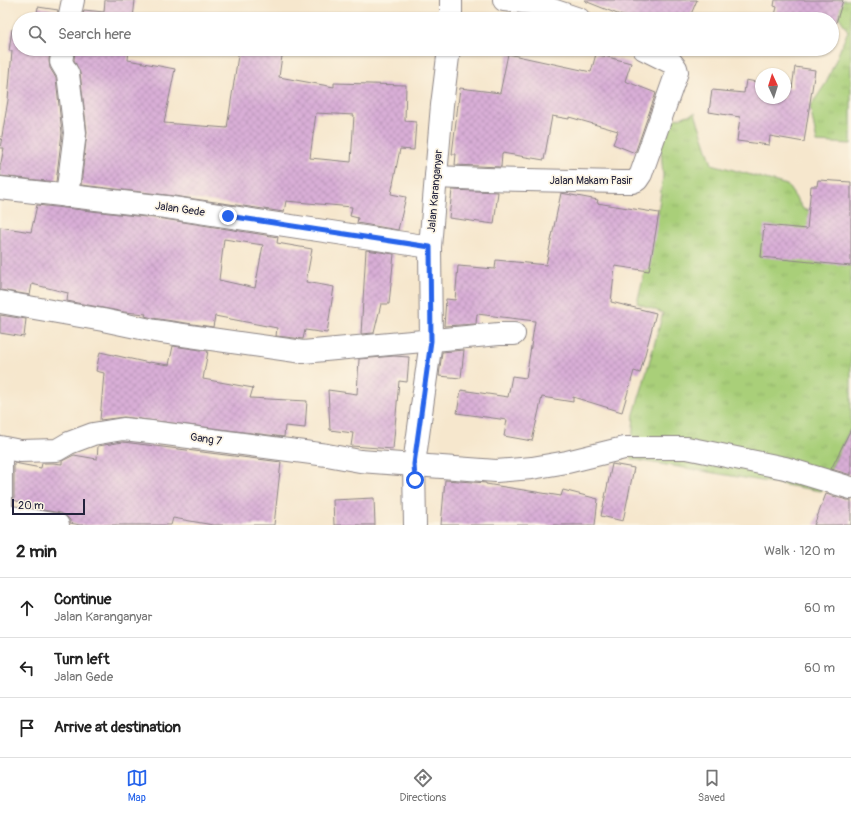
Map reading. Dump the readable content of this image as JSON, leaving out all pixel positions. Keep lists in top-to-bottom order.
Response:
{
  "streets": {
    "street": [
      "Jalan Makam Pasir",
      "Jalan Karanganyar",
      "Jalan Gede",
      "Gang 7"
    ]
  },
  "crossings": [
    ["Jalan Makam Pasir", "Jalan Karanganyar"],
    ["Jalan Karanganyar", "Jalan Gede"],
    ["Jalan Karanganyar", "Gang 7"]
  ],
  "scale_bar": "20 m",
  "north": "top",
  "page": {
    "search": "Search here",
    "scale": "20 m",
    "heading": ["2 min", "Walk · 120 m"],
    "list": [
      ["Continue", "Jalan Karanganyar", "60 m"],
      ["Turn left", "Jalan Gede", "60 m"],
      "Arrive at destination"
    ],
    "nav": ["Map", "Directions", "Saved"]
  }
}
